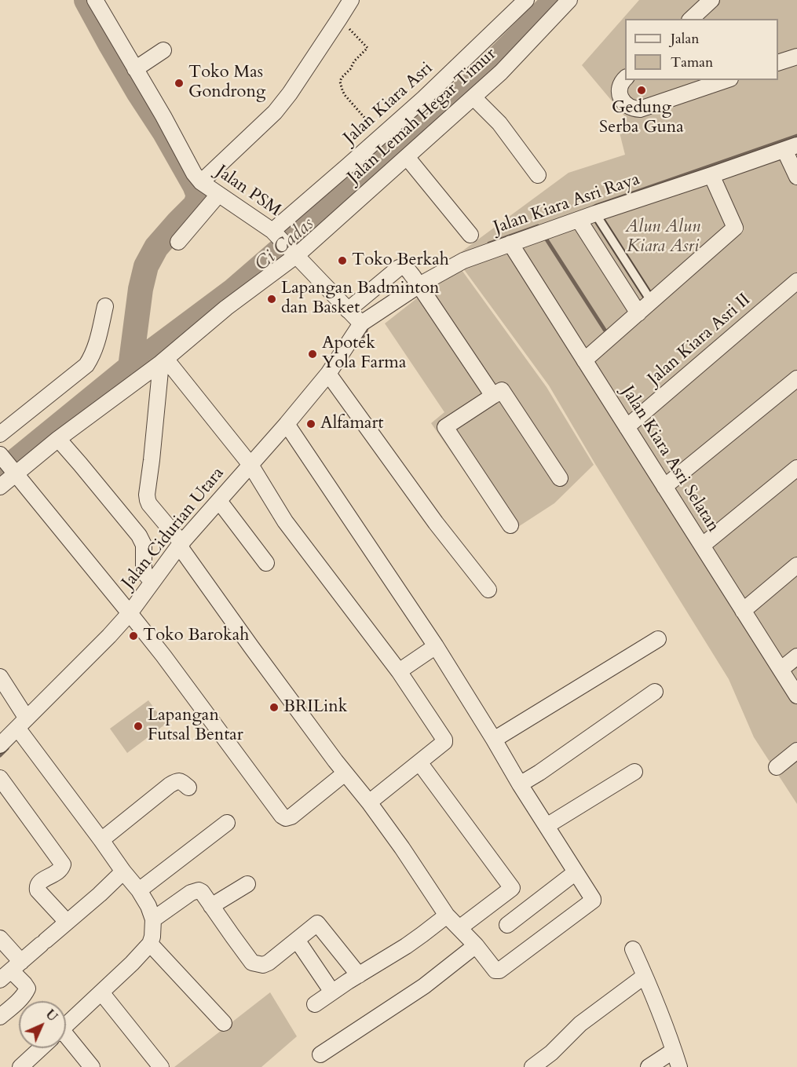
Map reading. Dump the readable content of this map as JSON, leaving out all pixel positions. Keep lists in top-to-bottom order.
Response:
{
  "streets": {
    "street": [
      "Jalan Kiara Asri",
      "Jalan Lemah Hegar Timur",
      "Jalan PSM",
      "Jalan Kiara Asri Raya",
      "Jalan Kiara Asri II",
      "Jalan Kiara Asri Selatan",
      "Jalan Cidurian Utara"
    ]
  },
  "crossings": [
    ["Jalan Kiara Asri", "Jalan PSM"],
    ["Jalan Lemah Hegar Timur", "Jalan PSM"],
    ["Jalan PSM", "Jalan Kiara Asri Raya"],
    ["Jalan PSM", "Jalan Cidurian Utara"],
    ["Jalan Kiara Asri Raya", "Jalan Kiara Asri Selatan"],
    ["Jalan Kiara Asri Raya", "Jalan Cidurian Utara"],
    ["Jalan Kiara Asri II", "Jalan Kiara Asri Selatan"]
  ],
  "water": ["Ci Cadas"],
  "parks": ["Alun Alun Kiara Asri"],
  "places": [
    "Toko Mas Gondrong",
    "Gedung Serba Guna",
    "Toko Berkah",
    "Lapangan Badminton dan Basket",
    "Apotek Yola Farma",
    "Alfamart",
    "Toko Barokah",
    "BRILink",
    "Lapangan Futsal Bentar"
  ],
  "legend": ["Jalan", "Taman"],
  "north": "top right"
}
